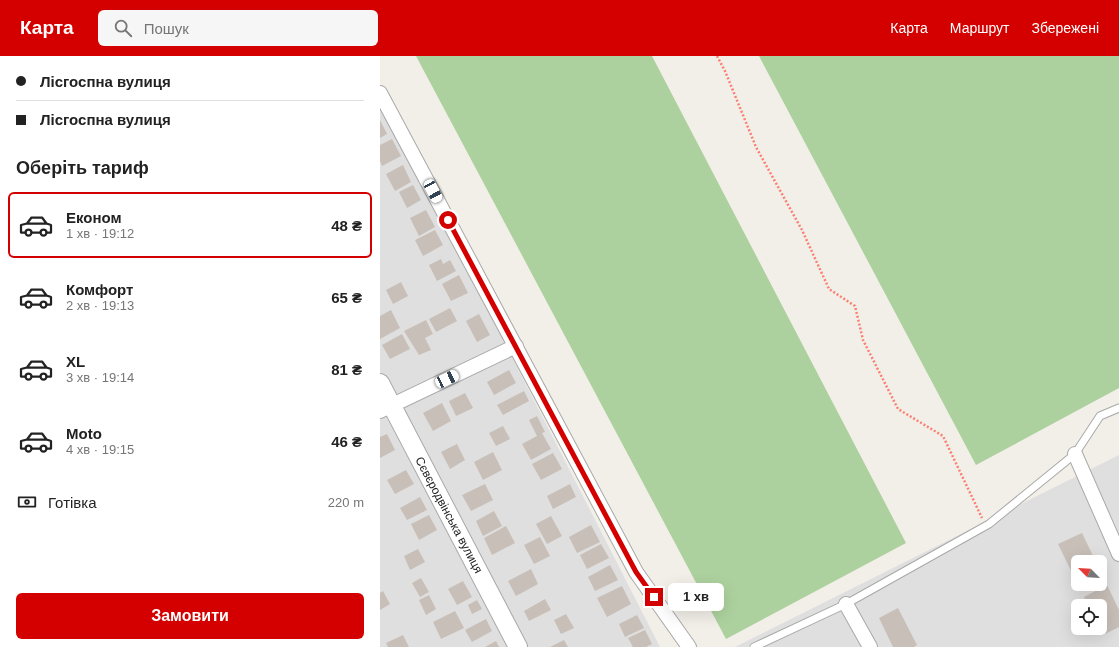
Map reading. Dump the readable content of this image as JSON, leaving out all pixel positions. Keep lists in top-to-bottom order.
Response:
{
  "streets": {
    "street": ["Сєвєродвінська вулиця"]
  },
  "north": "top left",
  "page": {
    "header": "Карта",
    "search": "Пошук",
    "nav": ["Карта", "Маршрут", "Збережені"],
    "banner": ["Лісгоспна вулиця", "Лісгоспна вулиця"],
    "heading": "Оберіть тариф",
    "list": [
      {
        "name": "Економ",
        "note": "1 хв · 19:12",
        "value": "48 ₴"
      },
      {
        "name": "Комфорт",
        "note": "2 хв · 19:13",
        "value": "65 ₴"
      },
      {
        "name": "XL",
        "note": "3 хв · 19:14",
        "value": "81 ₴"
      },
      {
        "name": "Moto",
        "note": "4 хв · 19:15",
        "value": "46 ₴"
      }
    ],
    "pay": ["Готівка", "220 m"],
    "bubble": "1 хв",
    "buttons": "Замовити"
  }
}
